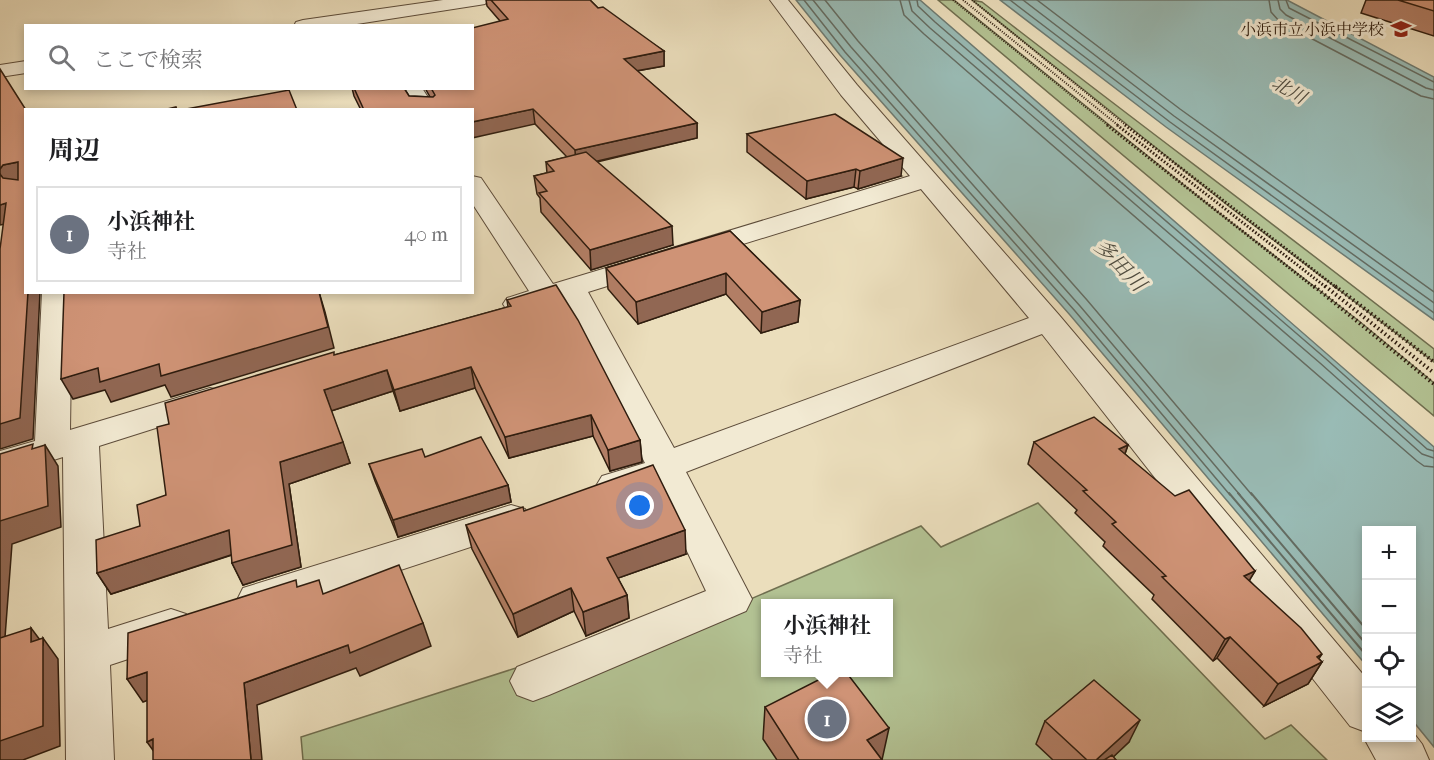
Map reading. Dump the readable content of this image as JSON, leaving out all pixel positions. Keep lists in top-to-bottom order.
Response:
{
  "water": ["北川", "多田川"],
  "places": {
    "school or university": ["小浜市立小浜中学校"]
  },
  "page": {
    "search": "ここで検索",
    "heading": "周辺",
    "list": [
      {
        "mark": "1",
        "name": "小浜神社",
        "note": "寺社",
        "value": "40 m"
      }
    ],
    "map_buttons": ["+", "−"],
    "popup": ["小浜神社", "寺社"],
    "pins": "1"
  }
}
